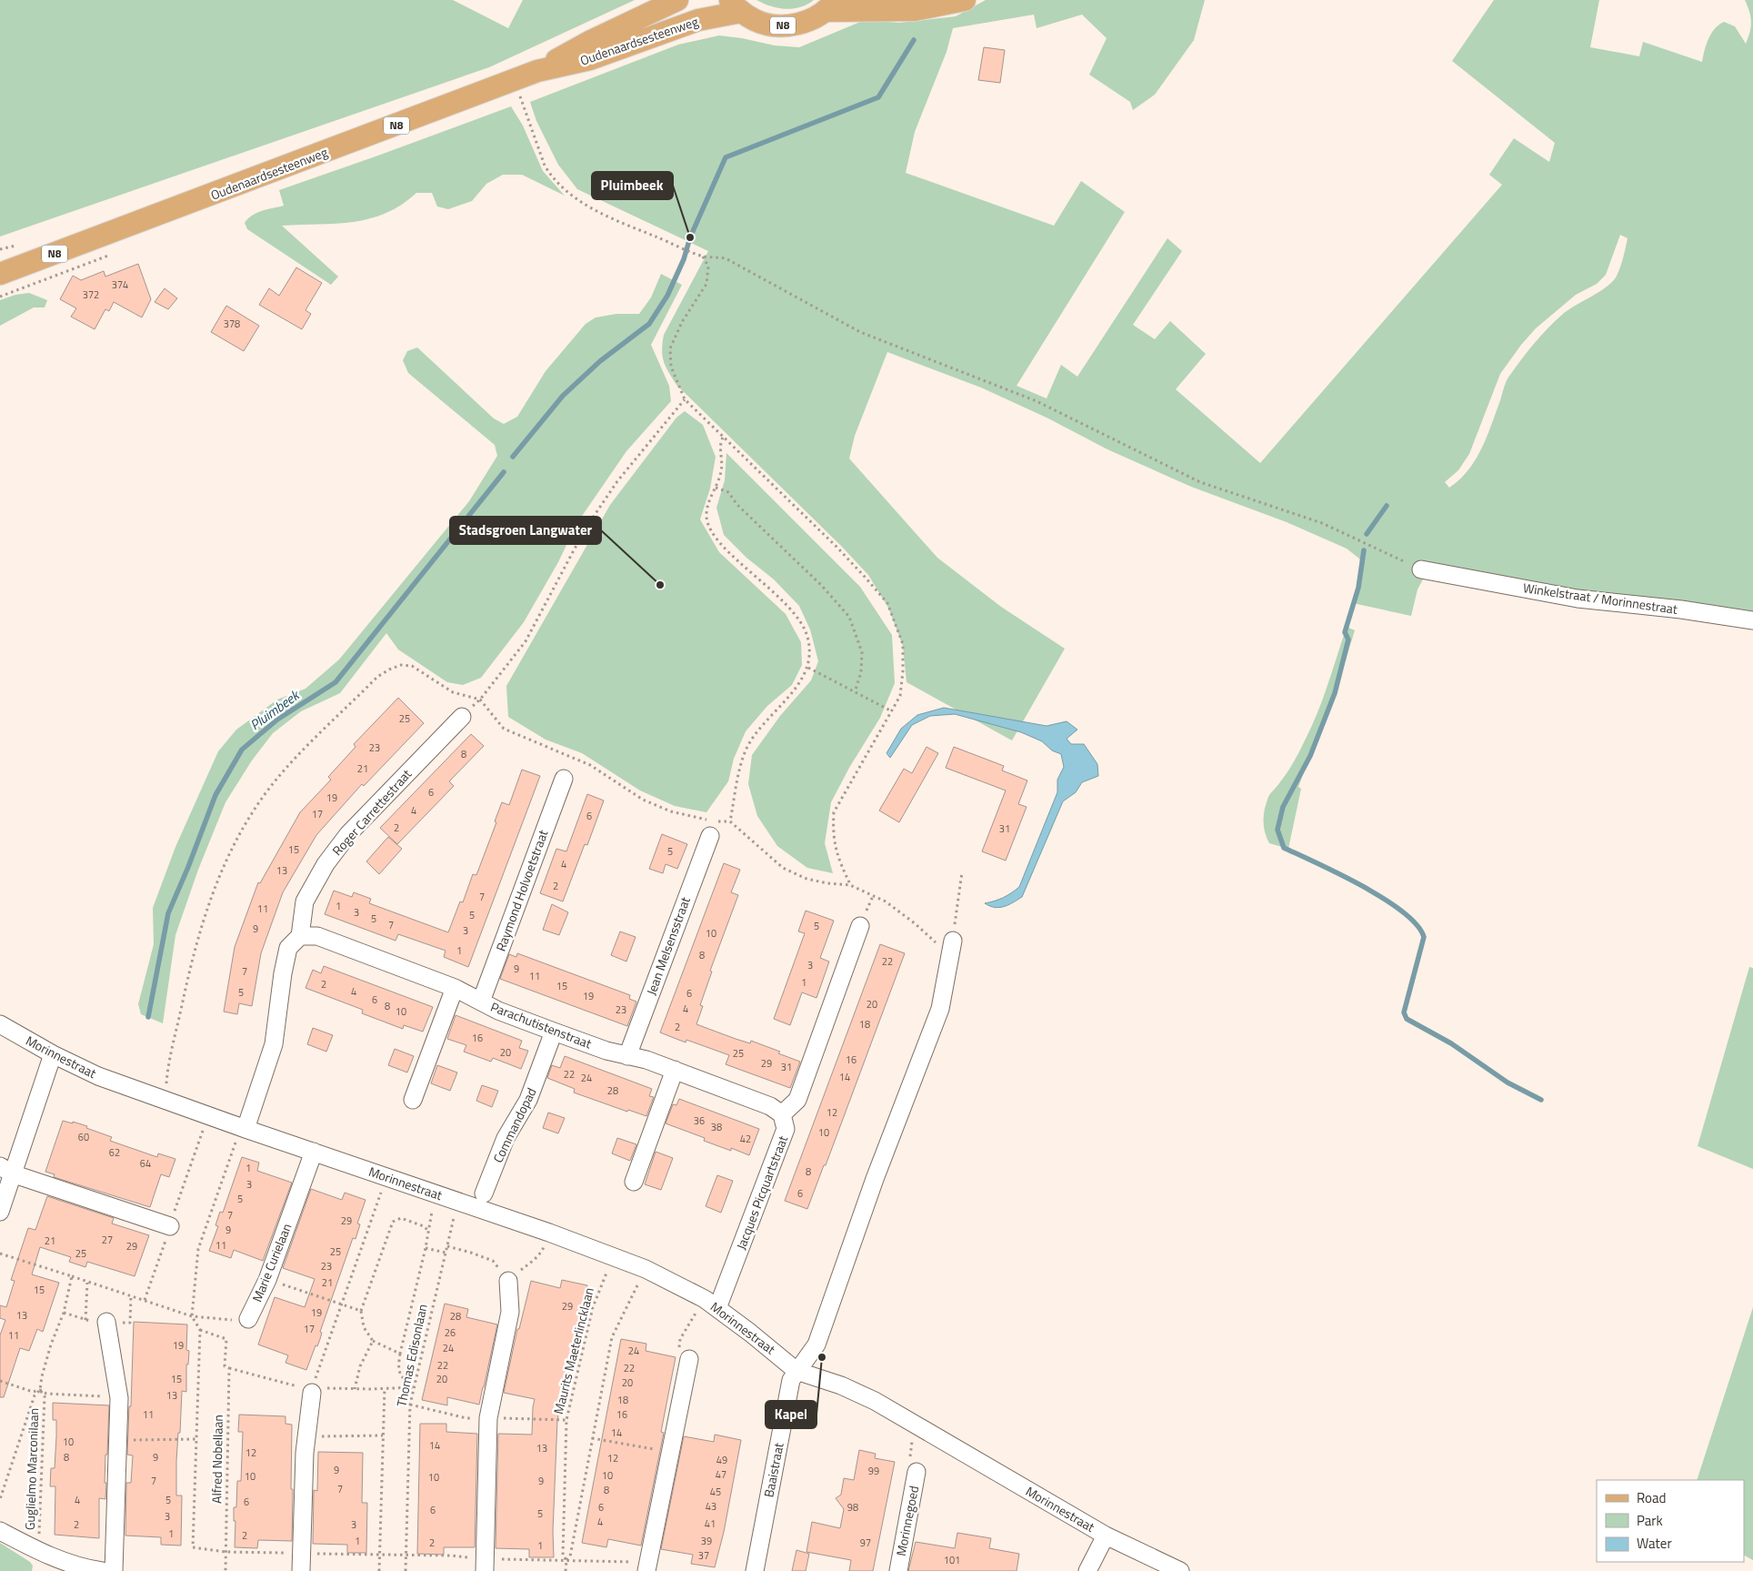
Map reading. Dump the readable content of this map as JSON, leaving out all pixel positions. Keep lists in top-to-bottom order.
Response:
{
  "streets": {
    "main road": ["N8", "Oudenaardsesteenweg"],
    "street": [
      "Winkelstraat / Morinnestraat",
      "Roger Carrettestraat",
      "Raymond Holvoetstraat",
      "Jean Melsensstraat",
      "Parachutistenstraat",
      "Morinnestraat",
      "Commandopad",
      "Jacques Picquartstraat",
      "Marie Curielaan",
      "Baaistraat",
      "Morinnegoed"
    ],
    "path": [
      "Maurits Maeterlincklaan",
      "Thomas Edisonlaan",
      "Alfred Nobellaan",
      "Guglielmo Marconilaan"
    ]
  },
  "crossings": [
    ["N8", "Oudenaardsesteenweg"],
    ["Roger Carrettestraat", "Parachutistenstraat"],
    ["Roger Carrettestraat", "Morinnestraat"],
    ["Raymond Holvoetstraat", "Parachutistenstraat"],
    ["Jean Melsensstraat", "Parachutistenstraat"],
    ["Parachutistenstraat", "Commandopad"],
    ["Parachutistenstraat", "Jacques Picquartstraat"],
    ["Morinnestraat", "Jacques Picquartstraat"],
    ["Morinnestraat", "Marie Curielaan"],
    ["Morinnestraat", "Maurits Maeterlincklaan"],
    ["Morinnestraat", "Thomas Edisonlaan"],
    ["Morinnestraat", "Baaistraat"]
  ],
  "water": ["Pluimbeek"],
  "places": ["Pluimbeek", "Stadsgroen Langwater", "Kapel"],
  "house_numbers": [
    "374",
    "372",
    "378",
    "25",
    "23",
    "8",
    "21",
    "6",
    "19",
    "4",
    "17",
    "6",
    "2",
    "31",
    "15",
    "5",
    "4",
    "13",
    "2",
    "7",
    "1",
    "11",
    "3",
    "5",
    "5",
    "7",
    "5",
    "9",
    "3",
    "10",
    "1",
    "8",
    "22",
    "3",
    "9",
    "7",
    "11",
    "1",
    "2",
    "15",
    "4",
    "5",
    "6",
    "19",
    "6",
    "20",
    "8",
    "4",
    "23",
    "10",
    "18",
    "2",
    "16",
    "20",
    "25",
    "16",
    "29",
    "31",
    "22",
    "14",
    "24",
    "28",
    "12",
    "36",
    "38",
    "10",
    "60",
    "42",
    "62",
    "64",
    "1",
    "8",
    "3",
    "6",
    "5",
    "7",
    "29",
    "9",
    "27",
    "21",
    "11",
    "29",
    "25",
    "25",
    "23",
    "21",
    "15",
    "29",
    "19",
    "13",
    "28",
    "17",
    "26",
    "11",
    "19",
    "24",
    "24",
    "22",
    "22",
    "15",
    "20",
    "20",
    "13",
    "18",
    "11",
    "16",
    "14",
    "10",
    "14",
    "13",
    "12",
    "8",
    "9",
    "12",
    "49",
    "9",
    "99",
    "47",
    "10",
    "10",
    "10",
    "7",
    "9",
    "7",
    "8",
    "45",
    "4",
    "5",
    "6",
    "43",
    "6",
    "98",
    "6",
    "5",
    "3",
    "4",
    "41",
    "2",
    "3",
    "1",
    "2",
    "1",
    "39",
    "2",
    "97",
    "1",
    "37",
    "101"
  ],
  "legend": ["Road", "Park", "Water"]
}
